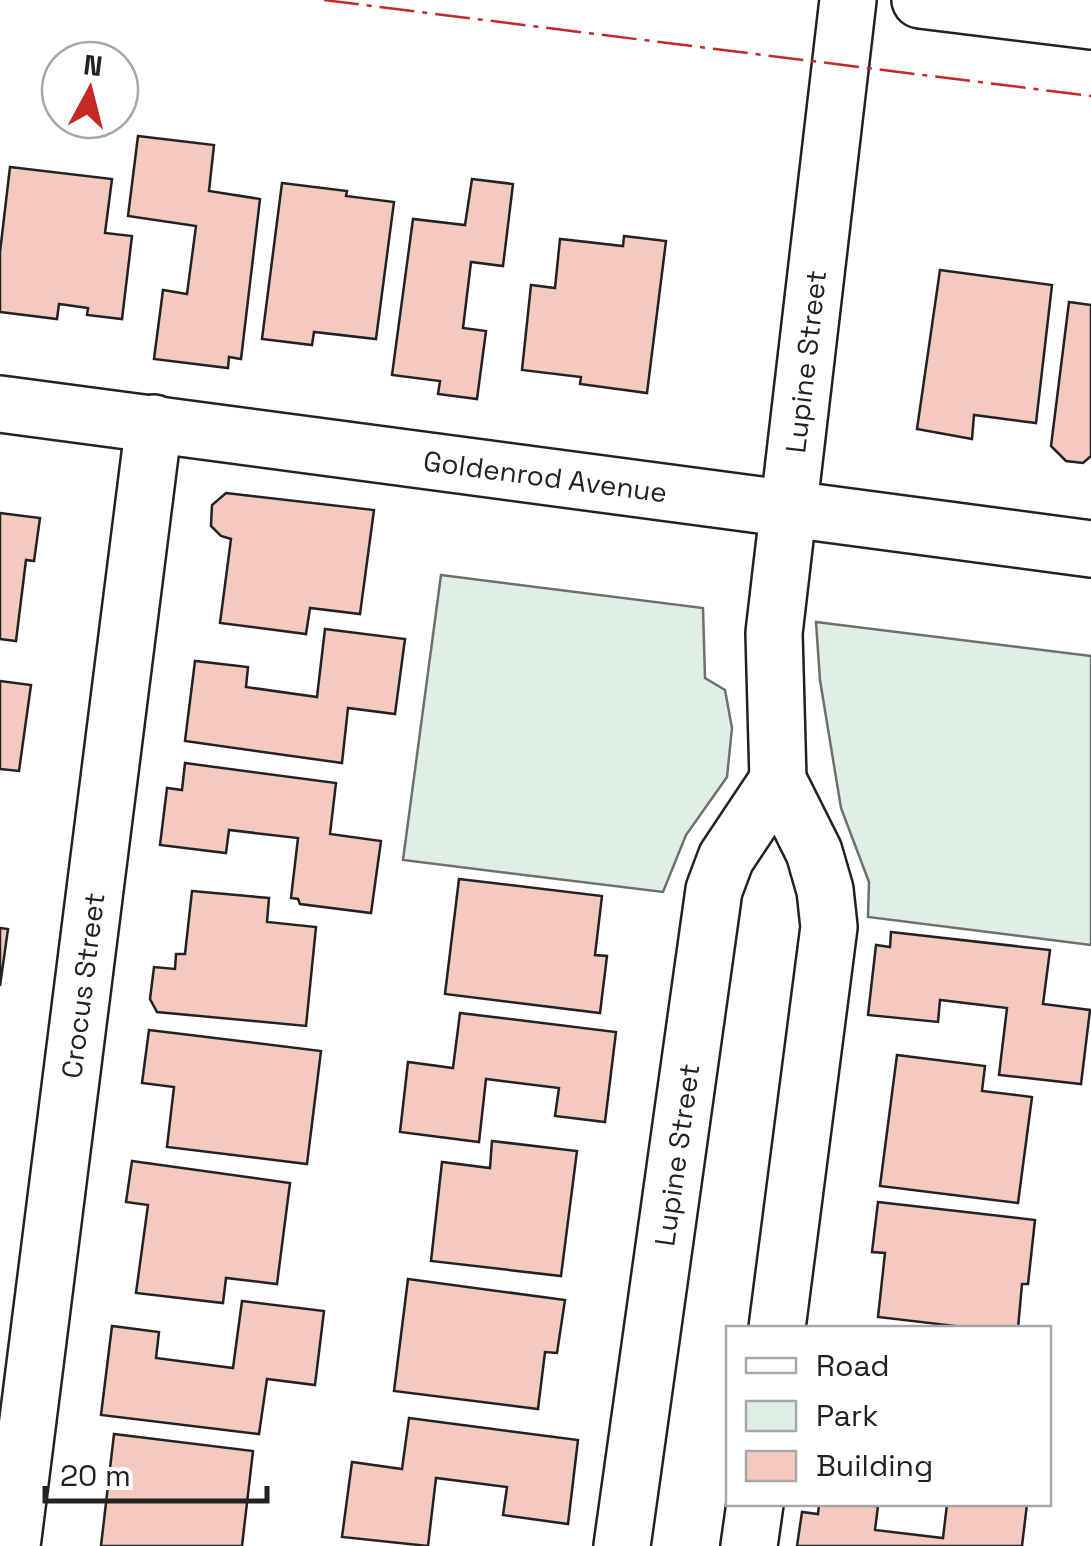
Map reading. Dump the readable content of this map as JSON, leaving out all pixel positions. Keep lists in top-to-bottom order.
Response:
{
  "streets": {
    "street": ["Lupine Street", "Goldenrod Avenue", "Crocus Street"]
  },
  "crossings": [
    ["Lupine Street", "Goldenrod Avenue"],
    ["Goldenrod Avenue", "Crocus Street"]
  ],
  "legend": ["Road", "Park", "Building"],
  "scale_bar": "20 m",
  "north": "top"
}
